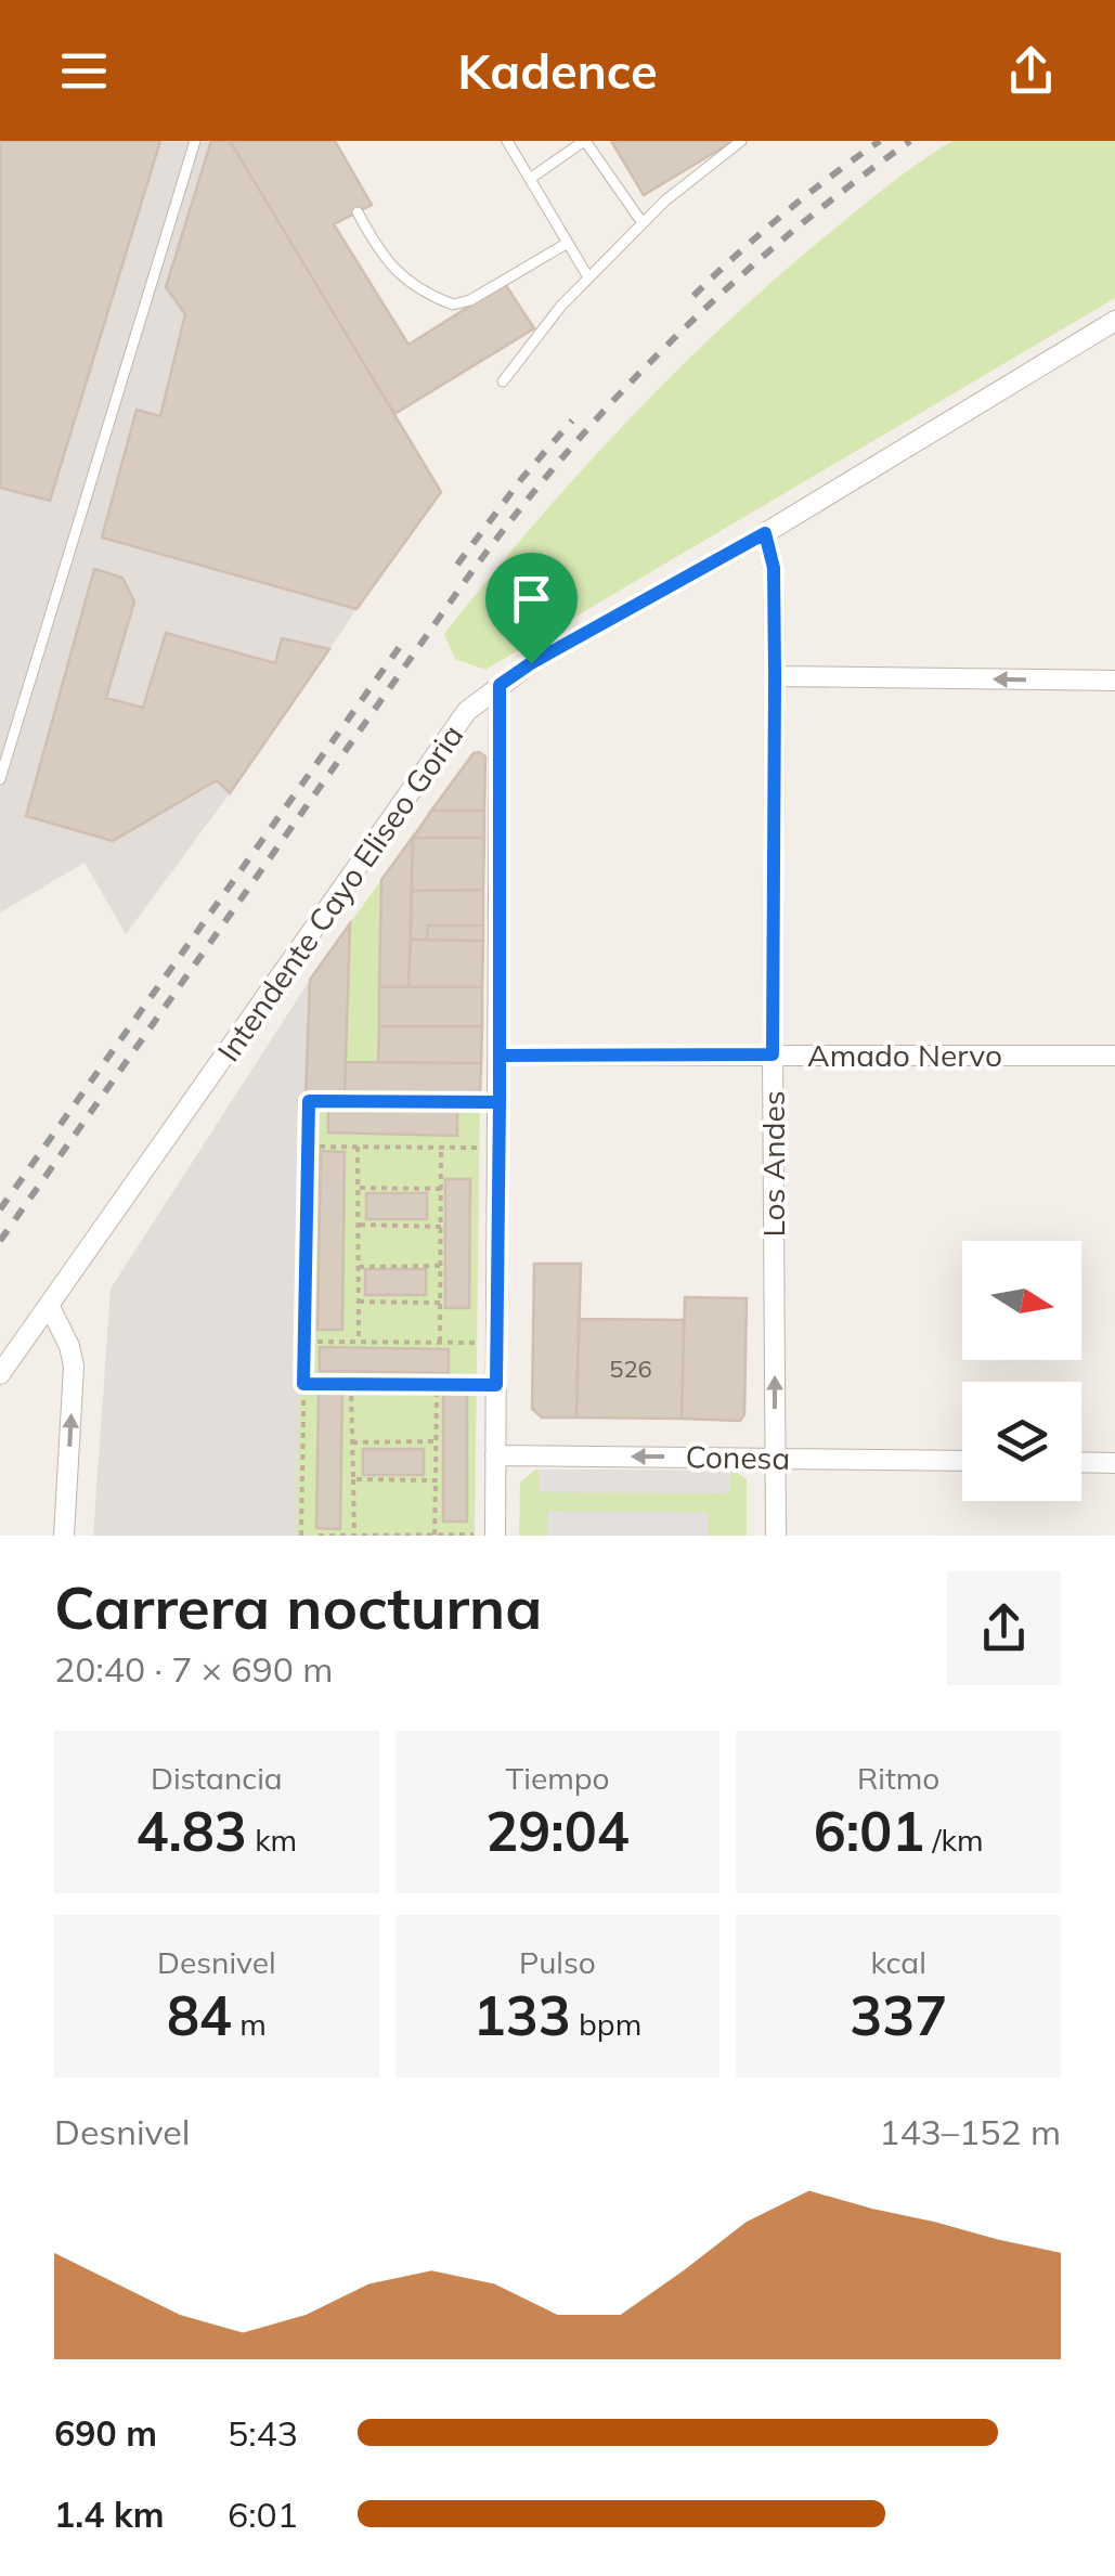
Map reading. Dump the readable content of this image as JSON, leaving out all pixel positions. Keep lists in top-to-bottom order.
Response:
{
  "streets": {
    "street": [
      "Intendente Cayo Eliseo Goria",
      "Amado Nervo",
      "Los Andes",
      "Conesa"
    ]
  },
  "crossings": [
    ["Intendente Cayo Eliseo Goria", "Los Andes"],
    ["Amado Nervo", "Los Andes"],
    ["Los Andes", "Conesa"]
  ],
  "one_way": ["Los Andes", "Conesa"],
  "house_numbers": ["526"],
  "north": "right",
  "page": {
    "header": "Kadence",
    "heading": ["Carrera nocturna", "20:40 · 7 × 690 m"],
    "stats": [
      ["Distancia", "4.83 km"],
      ["Tiempo", "29:04"],
      ["Ritmo", "6:01 /km"],
      ["Desnivel", "84 m"],
      ["Pulso", "133 bpm"],
      ["kcal", "337"]
    ],
    "chart": ["Desnivel", "143–152 m"],
    "list": [
      {
        "name": "690 m",
        "note": "5:43"
      },
      {
        "name": "1.4 km",
        "note": "6:01"
      }
    ]
  }
}
